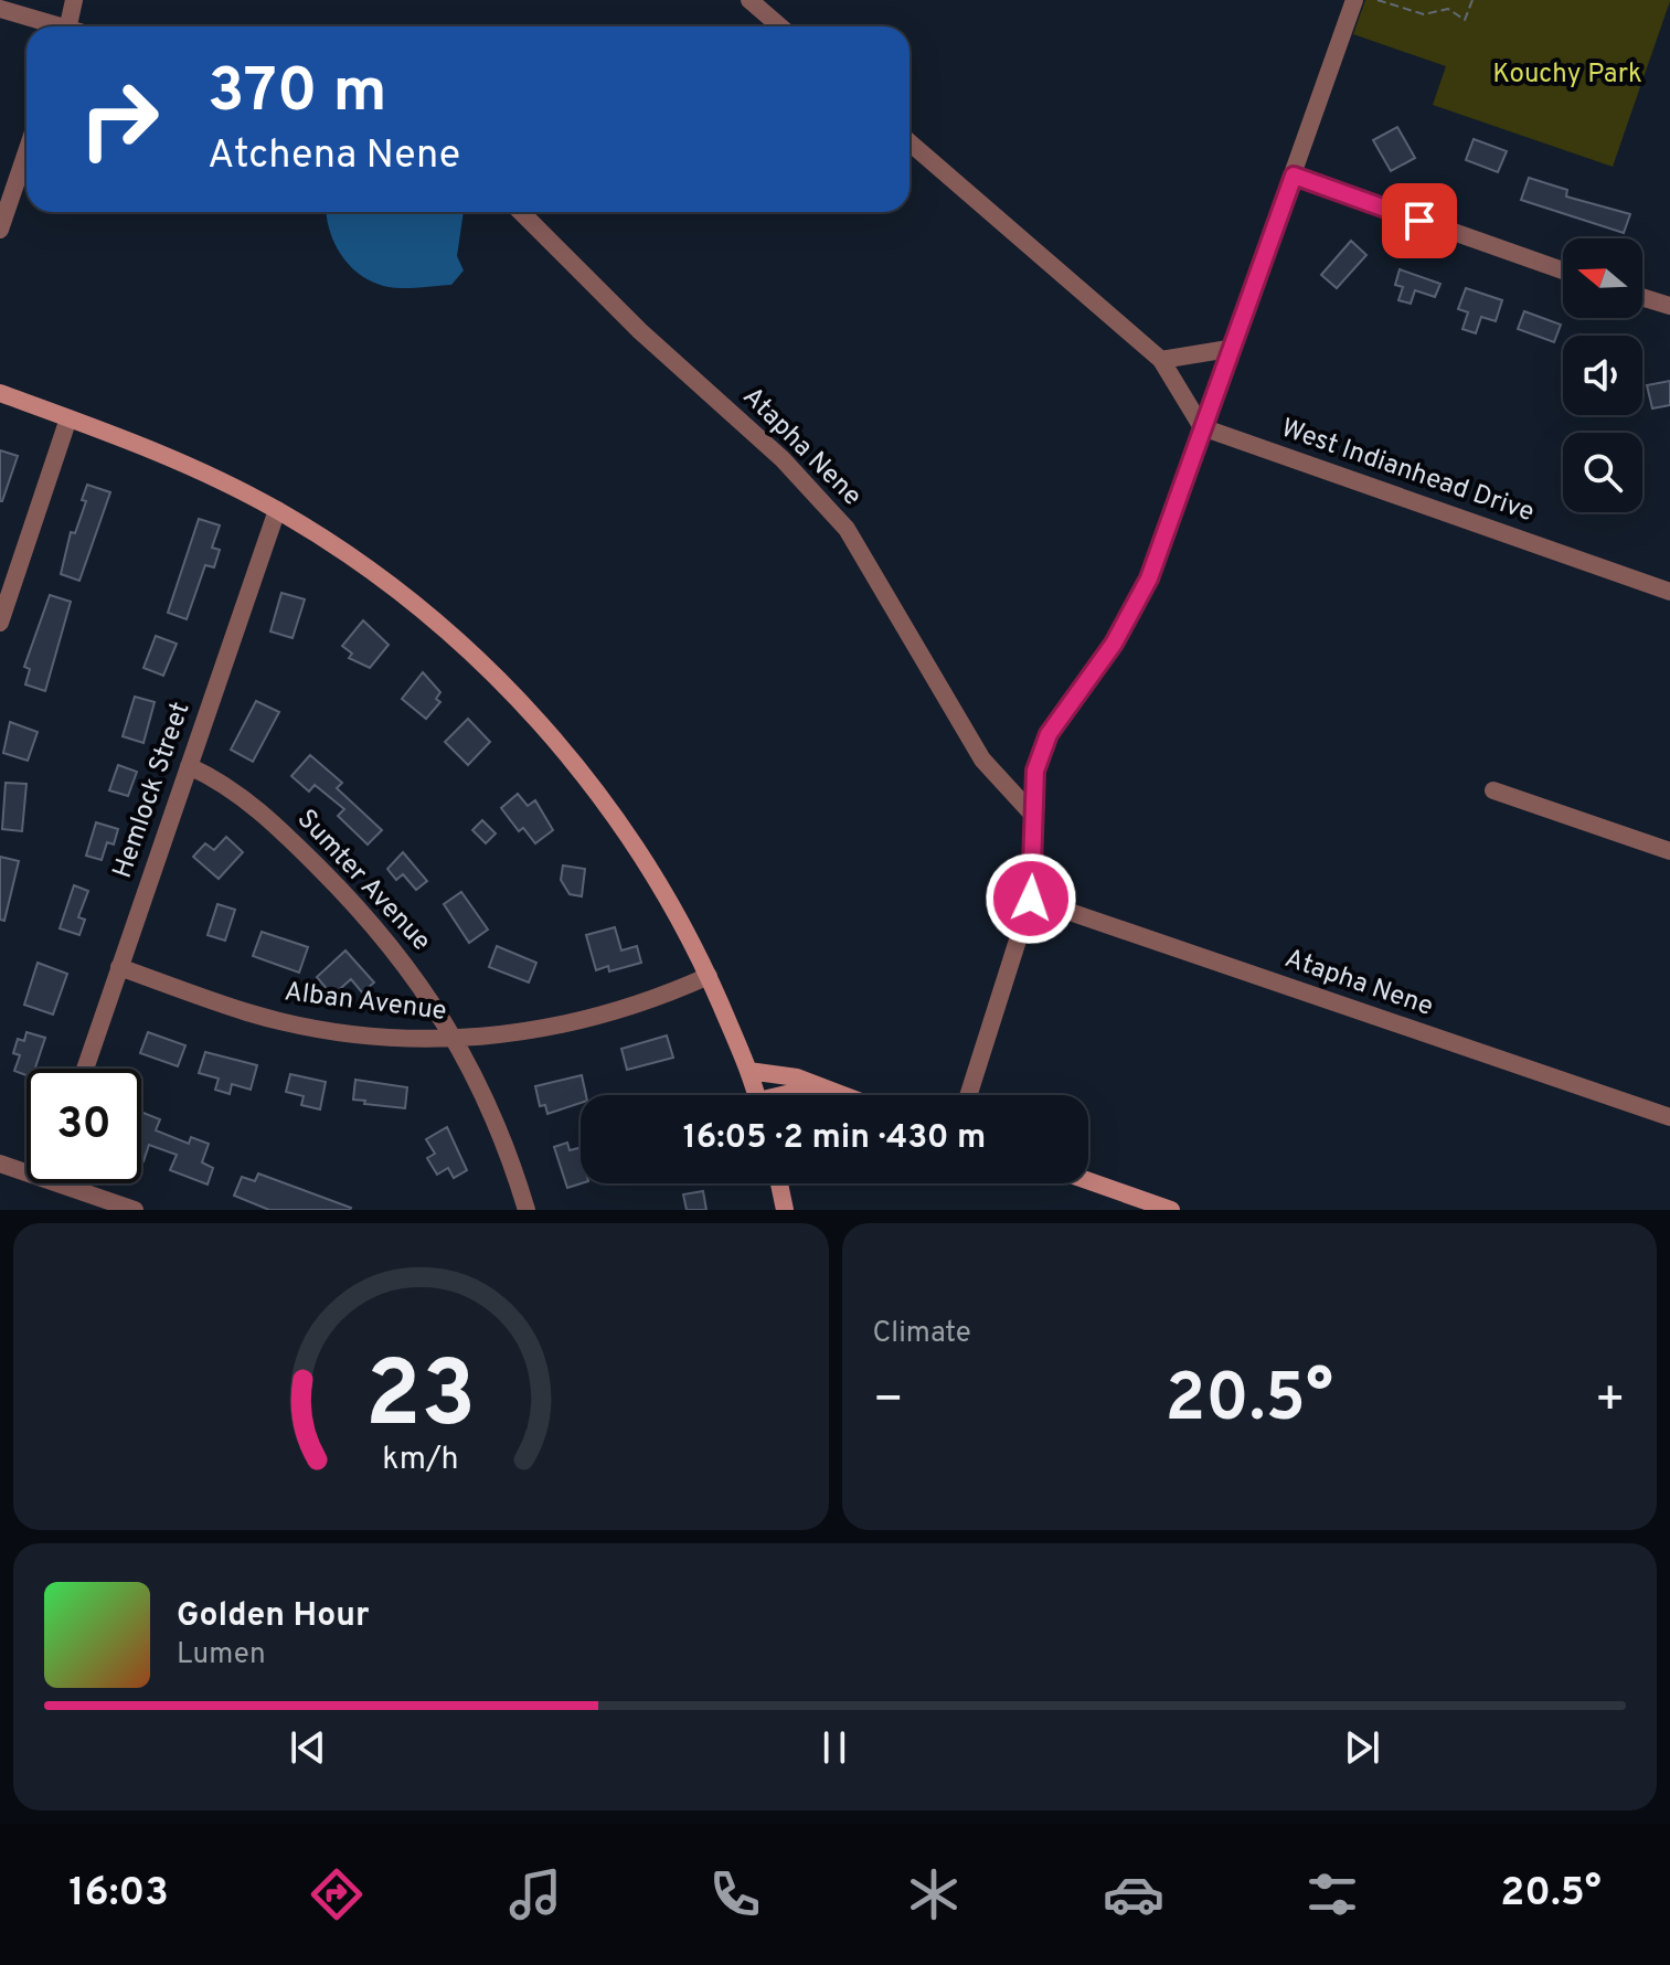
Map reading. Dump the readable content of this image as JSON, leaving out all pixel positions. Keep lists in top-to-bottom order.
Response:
{
  "streets": {
    "street": [
      "Atapha Nene",
      "West Indianhead Drive",
      "Hemlock Street",
      "Sumter Avenue",
      "Alban Avenue"
    ]
  },
  "crossings": [
    ["Hemlock Street", "Sumter Avenue"],
    ["Hemlock Street", "Alban Avenue"],
    ["Sumter Avenue", "Alban Avenue"]
  ],
  "parks": ["Kouchy Park"],
  "north": "left",
  "page": {
    "turn": ["370 m", "Atchena Nene"],
    "limit": "30",
    "trip": "16:05 · 2 min · 430 m",
    "tile": "Climate",
    "heat": ["−", "20.5°", "+"],
    "song": ["Golden Hour", "Lumen"],
    "tabs": ["16:03", "20.5°"],
    "gauge": ["23", "km/h"]
  }
}
